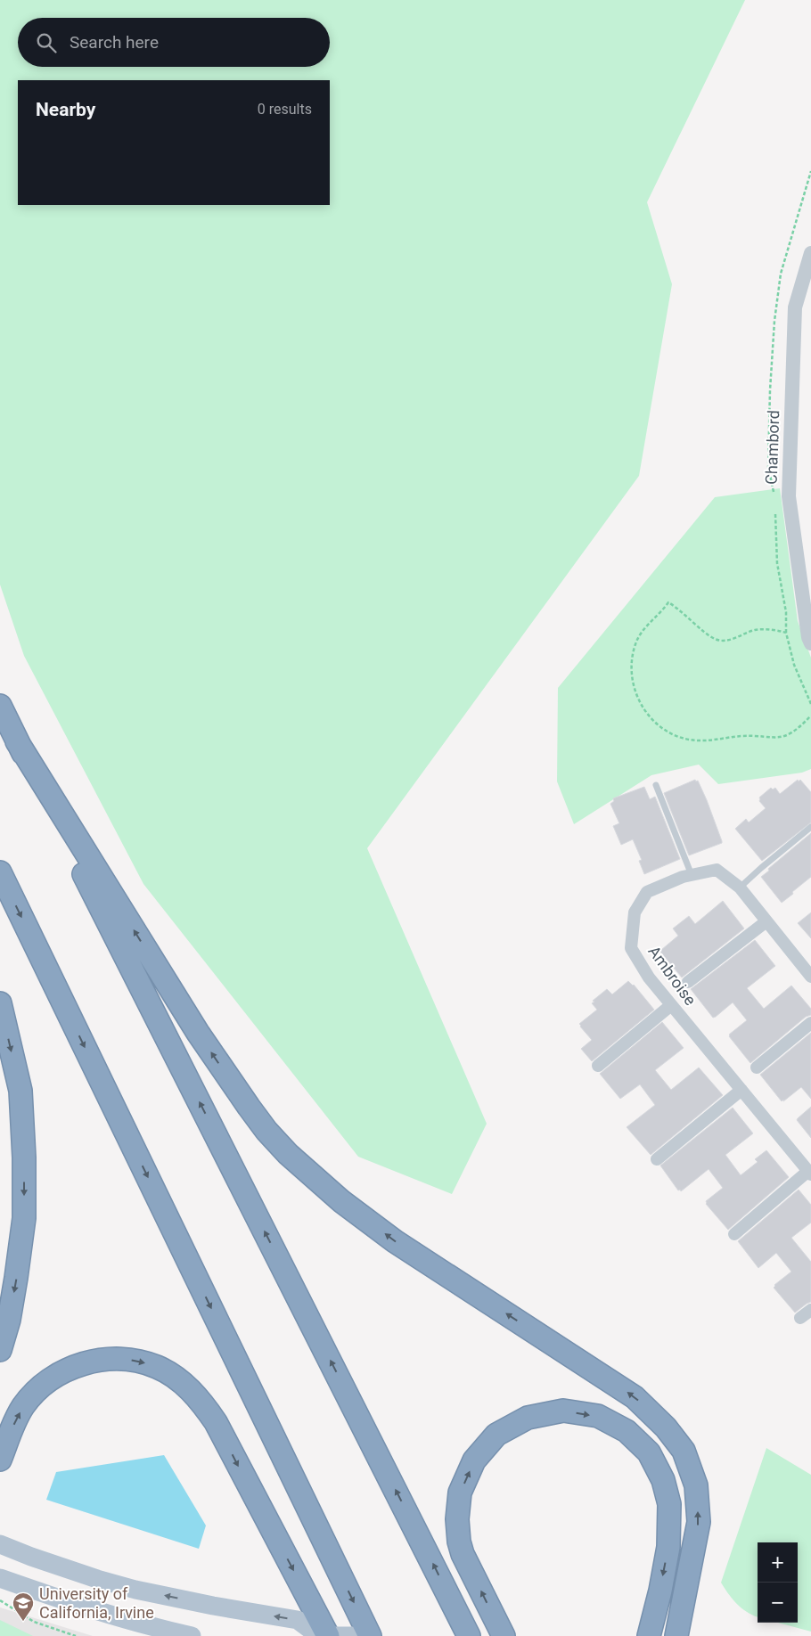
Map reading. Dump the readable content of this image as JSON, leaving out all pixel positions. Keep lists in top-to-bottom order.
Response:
{
  "streets": {
    "street": ["Chambord", "Ambroise"]
  },
  "places": {
    "school or university": ["University of California, Irvine"]
  },
  "page": {
    "search": "Search here",
    "heading": ["Nearby", "0 results"],
    "map_buttons": ["+", "−"]
  }
}
